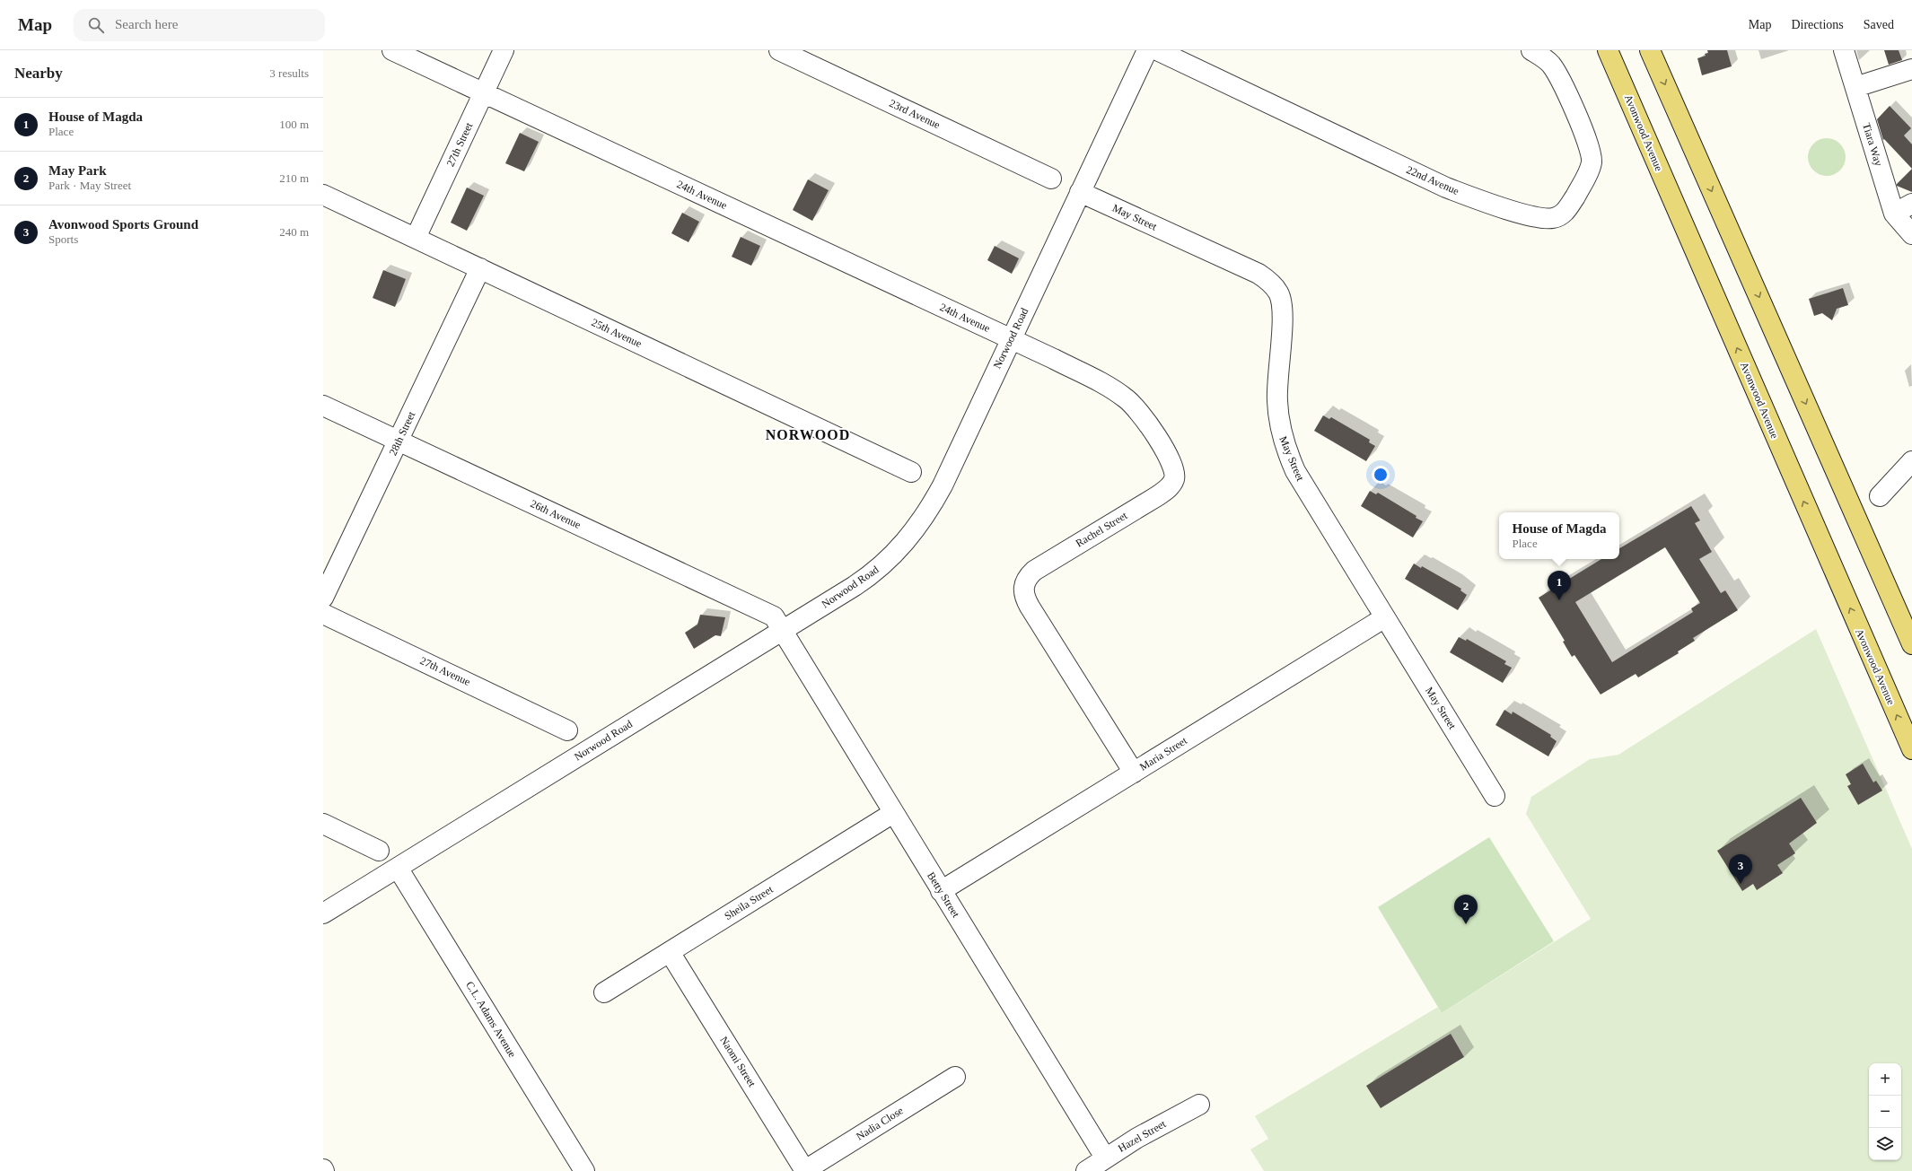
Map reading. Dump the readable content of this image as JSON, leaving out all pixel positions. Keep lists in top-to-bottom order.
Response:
{
  "streets": {
    "main road": ["Avonwood Avenue"],
    "street": [
      "23rd Avenue",
      "27th Street",
      "Tiara Way",
      "22nd Avenue",
      "24th Avenue",
      "May Street",
      "25th Avenue",
      "Norwood Road",
      "28th Street",
      "26th Avenue",
      "Rachel Street",
      "27th Avenue",
      "Maria Street",
      "Betty Street",
      "Sheila Street",
      "C.L. Adams Avenue",
      "Naomi Street",
      "Nadia Close",
      "Hazel Street"
    ]
  },
  "crossings": [
    ["27th Street", "24th Avenue"],
    ["27th Street", "25th Avenue"],
    ["24th Avenue", "Norwood Road"],
    ["24th Avenue", "Rachel Street"],
    ["May Street", "Norwood Road"],
    ["May Street", "Maria Street"],
    ["25th Avenue", "28th Street"],
    ["Norwood Road", "26th Avenue"],
    ["Norwood Road", "Rachel Street"],
    ["Norwood Road", "Betty Street"],
    ["Norwood Road", "C.L. Adams Avenue"],
    ["28th Street", "26th Avenue"],
    ["26th Avenue", "Betty Street"],
    ["Rachel Street", "Maria Street"],
    ["Maria Street", "Betty Street"],
    ["Betty Street", "Sheila Street"],
    ["Betty Street", "Hazel Street"],
    ["Sheila Street", "Naomi Street"],
    ["Naomi Street", "Nadia Close"]
  ],
  "districts": ["NORWOOD"],
  "page": {
    "header": "Map",
    "search": "Search here",
    "nav": ["Map", "Directions", "Saved"],
    "heading": ["Nearby", "3 results"],
    "list": [
      {
        "mark": "1",
        "name": "House of Magda",
        "note": "Place",
        "value": "100 m"
      },
      {
        "mark": "2",
        "name": "May Park",
        "note": "Park · May Street",
        "value": "210 m"
      },
      {
        "mark": "3",
        "name": "Avonwood Sports Ground",
        "note": "Sports",
        "value": "240 m"
      }
    ],
    "popup": ["House of Magda", "Place"],
    "pins": ["1", "3", "2"],
    "map_buttons": ["+", "−"]
  }
}
